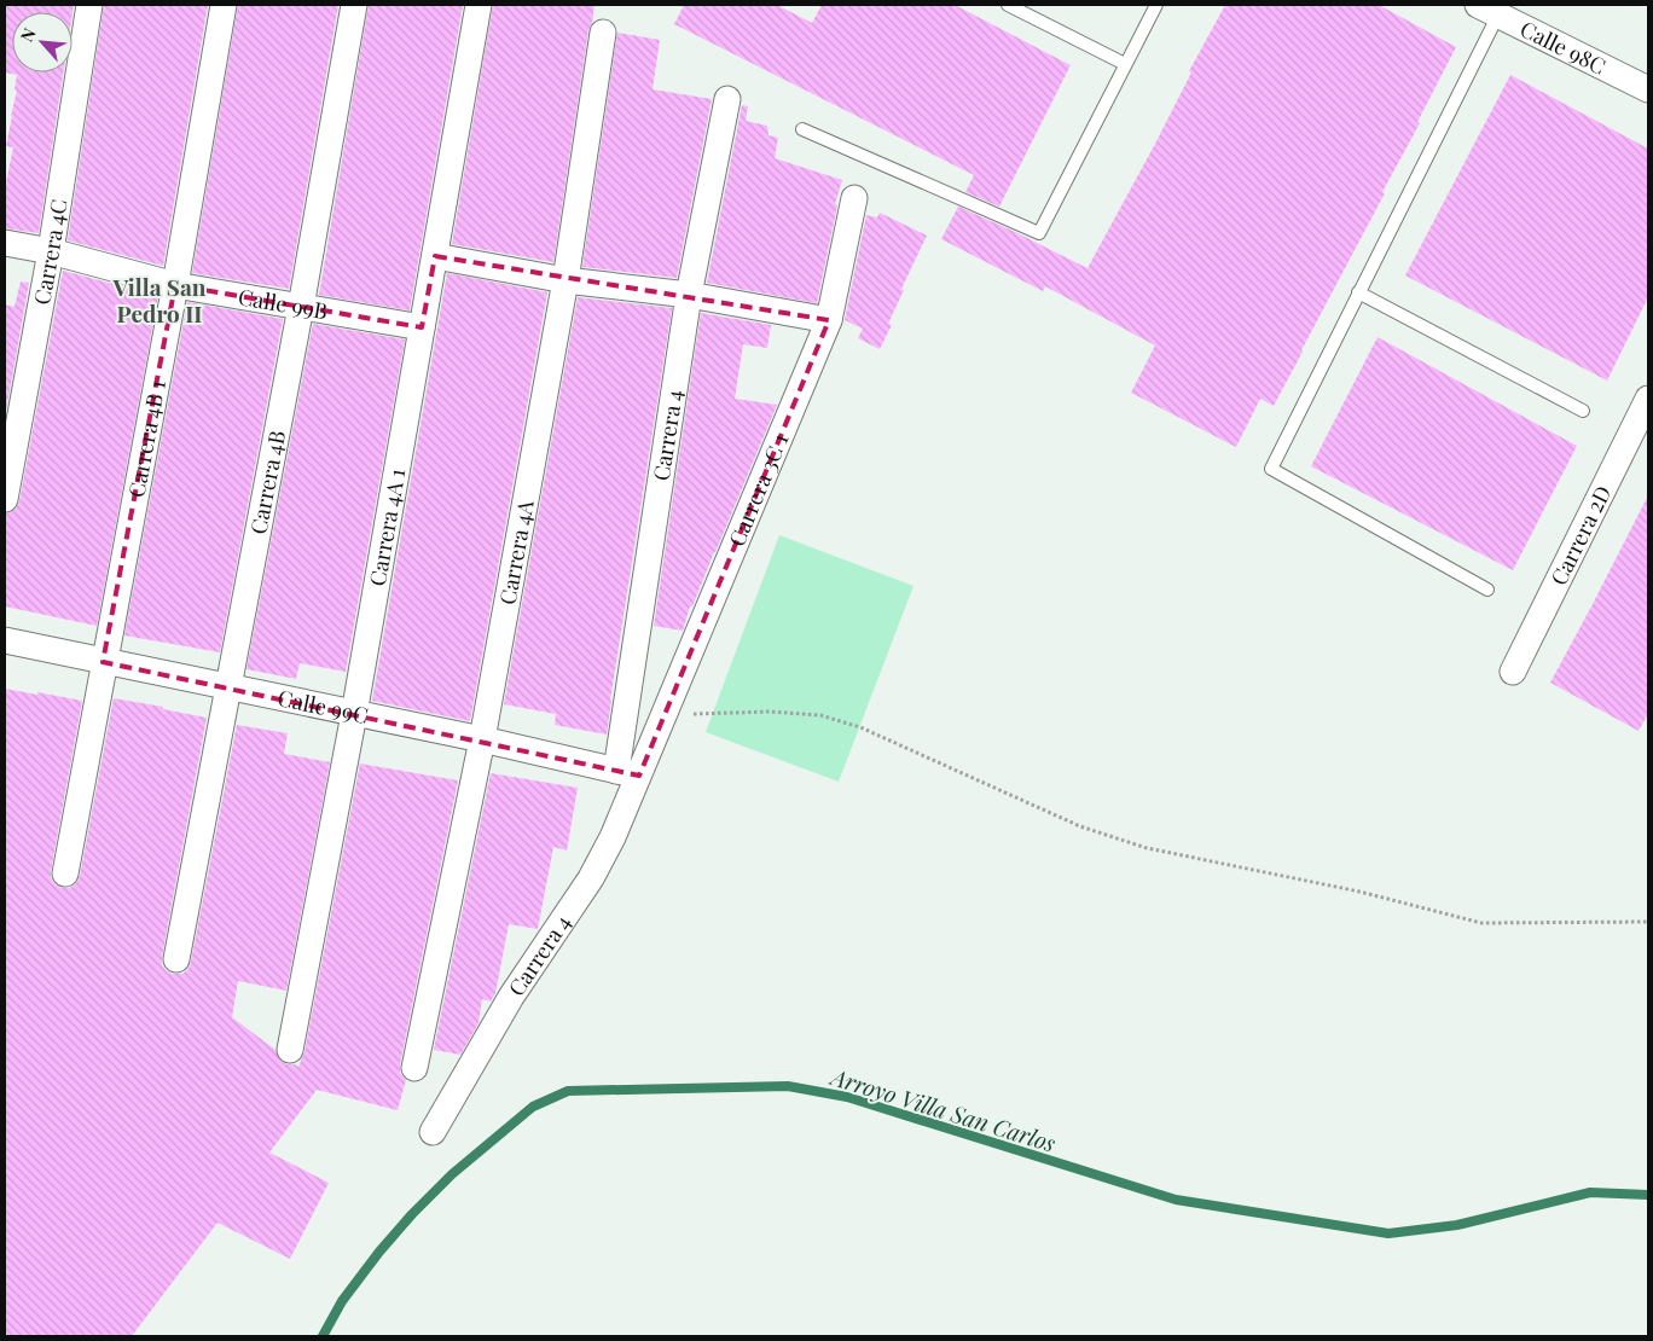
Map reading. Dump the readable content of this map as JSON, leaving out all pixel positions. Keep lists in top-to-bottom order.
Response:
{
  "streets": {
    "street": [
      "Calle 98C",
      "Carrera 4C",
      "Calle 99B",
      "Carrera 4",
      "Carrera 4B 1",
      "Carrera 4B",
      "Carrera 3C 1",
      "Carrera 4A 1",
      "Carrera 2D",
      "Carrera 4A",
      "Calle 99C"
    ]
  },
  "crossings": [
    ["Carrera 4C", "Calle 99B"],
    ["Calle 99B", "Carrera 4B 1"],
    ["Calle 99B", "Carrera 4B"],
    ["Calle 99B", "Carrera 4A 1"],
    ["Carrera 4", "Carrera 3C 1"],
    ["Carrera 4", "Calle 99C"],
    ["Carrera 4B 1", "Calle 99C"],
    ["Carrera 4B", "Calle 99C"],
    ["Carrera 3C 1", "Calle 99C"],
    ["Carrera 4A 1", "Calle 99C"],
    ["Carrera 4A", "Calle 99C"]
  ],
  "districts": ["Villa San Pedro II"],
  "water": ["Arroyo Villa San Carlos"],
  "north": "top left"
}
